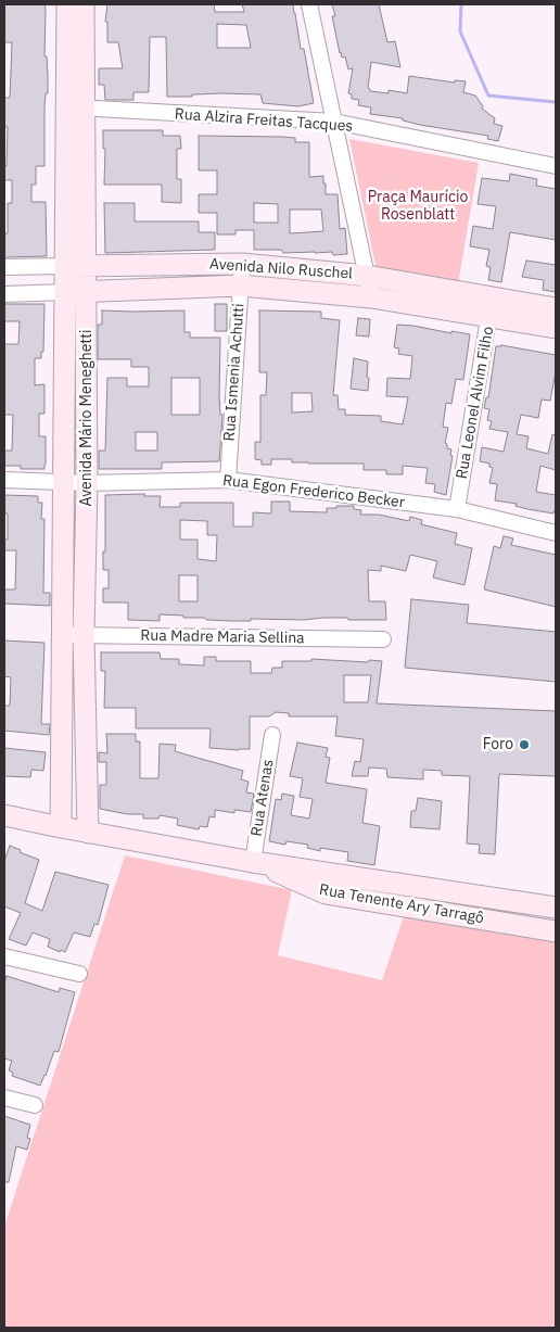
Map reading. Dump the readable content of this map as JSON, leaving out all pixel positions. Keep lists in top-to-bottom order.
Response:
{
  "streets": {
    "street": [
      "Rua Alzira Freitas Tacques",
      "Avenida Nilo Ruschel",
      "Rua Ismenia Achutti",
      "Rua Leonel Alvim Filho",
      "Avenida Mário Meneghetti",
      "Rua Egon Frederico Becker",
      "Rua Madre Maria Sellina",
      "Rua Atenas",
      "Rua Tenente Ary Tarragô"
    ]
  },
  "crossings": [
    ["Rua Alzira Freitas Tacques", "Avenida Mário Meneghetti"],
    ["Avenida Nilo Ruschel", "Rua Ismenia Achutti"],
    ["Avenida Nilo Ruschel", "Rua Leonel Alvim Filho"],
    ["Avenida Nilo Ruschel", "Avenida Mário Meneghetti"],
    ["Rua Ismenia Achutti", "Rua Egon Frederico Becker"],
    ["Rua Leonel Alvim Filho", "Rua Egon Frederico Becker"],
    ["Avenida Mário Meneghetti", "Rua Egon Frederico Becker"],
    ["Avenida Mário Meneghetti", "Rua Madre Maria Sellina"],
    ["Avenida Mário Meneghetti", "Rua Tenente Ary Tarragô"],
    ["Rua Atenas", "Rua Tenente Ary Tarragô"]
  ],
  "parks": ["Praça Maurício Rosenblatt"],
  "places": ["Foro"]
}
